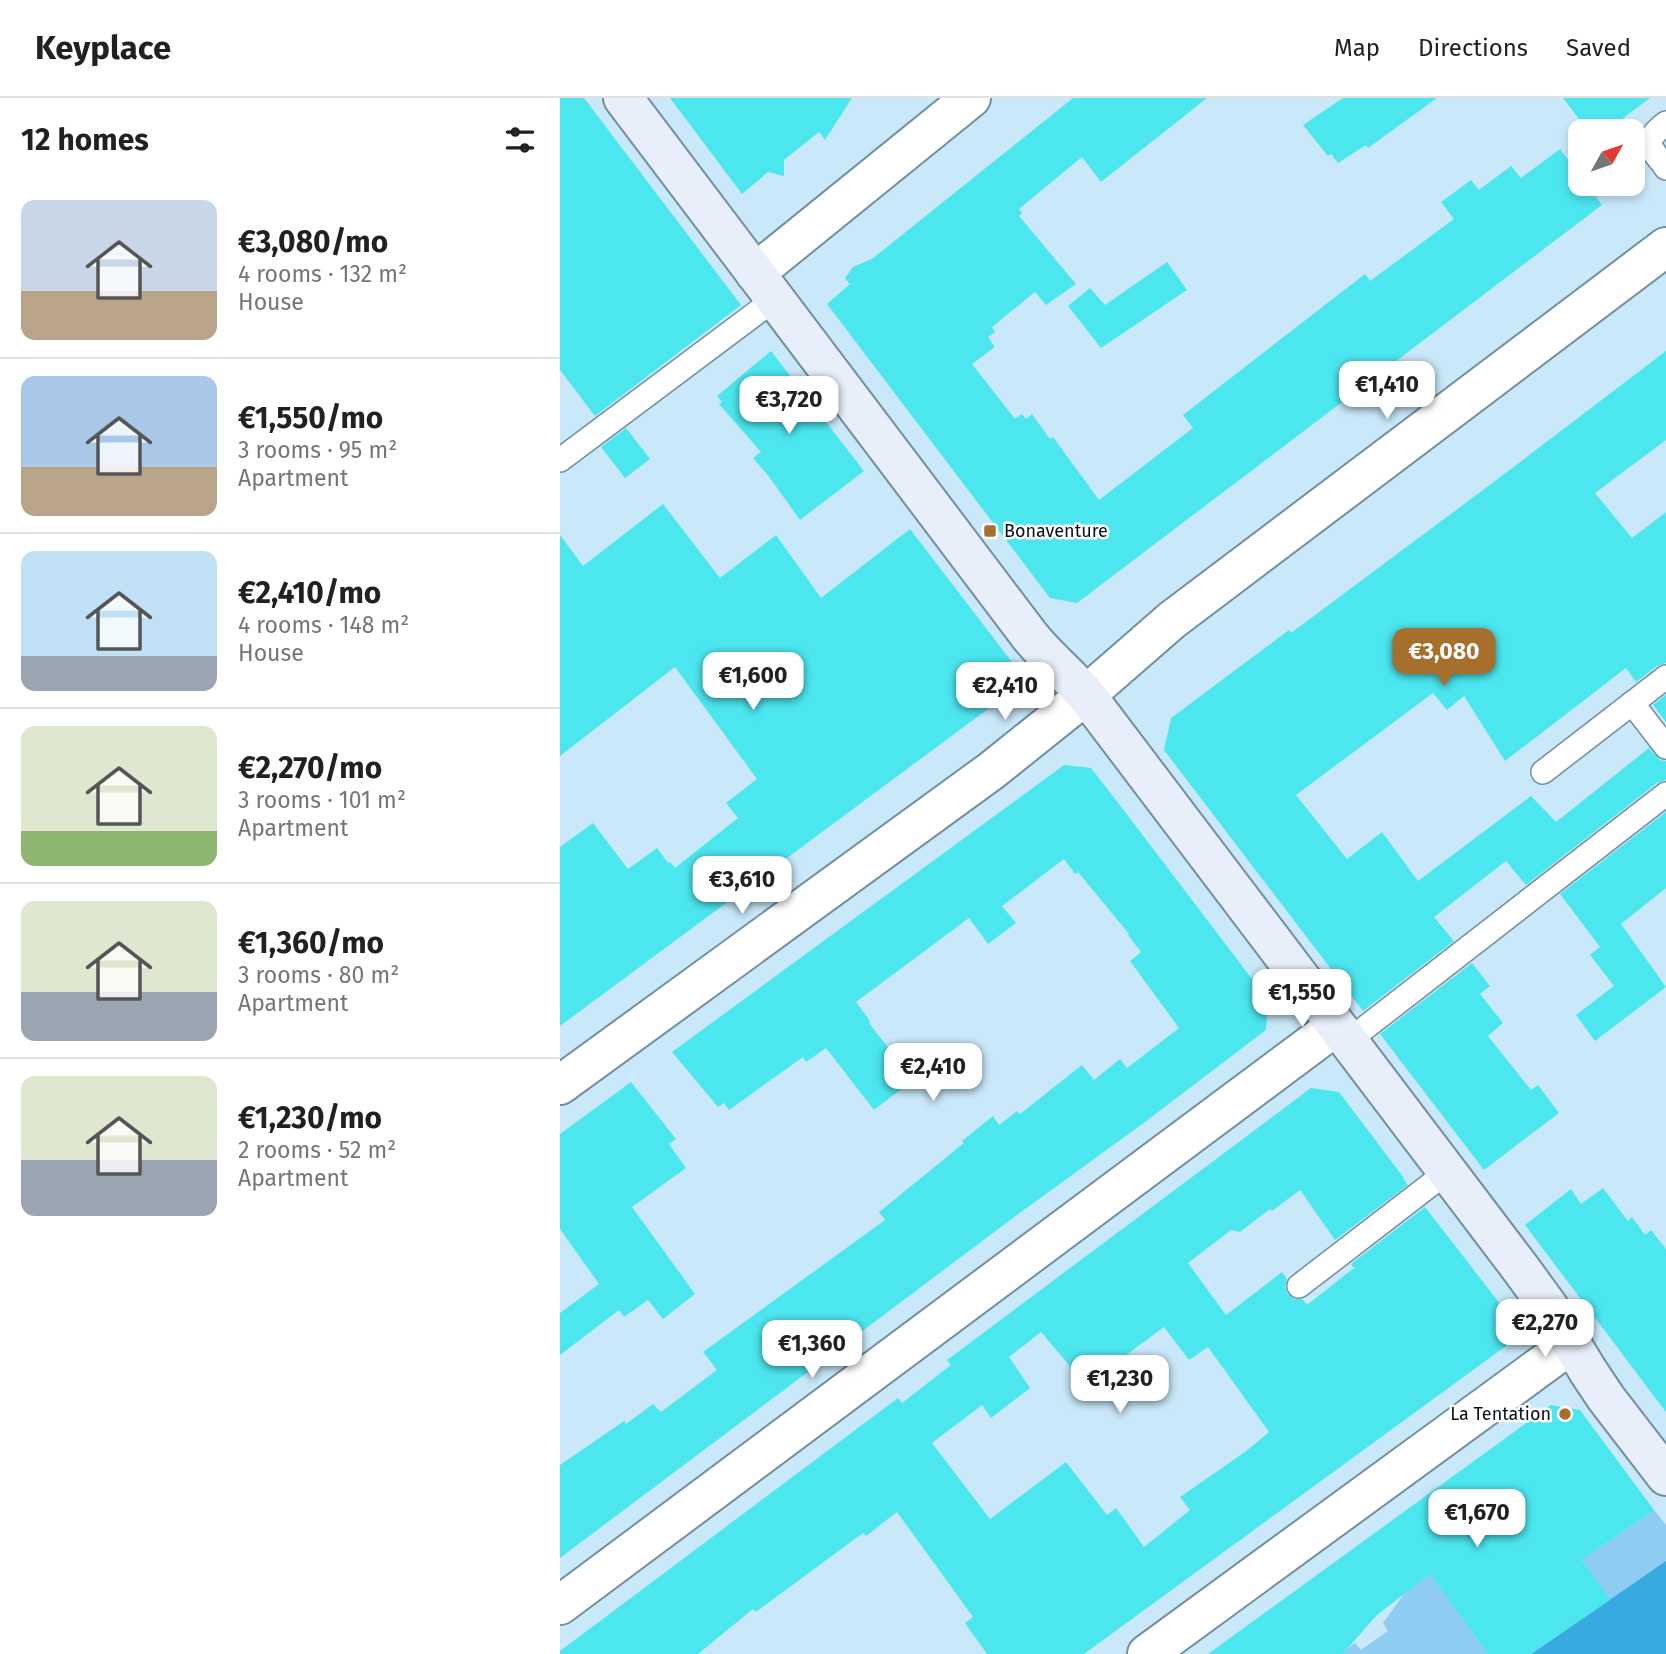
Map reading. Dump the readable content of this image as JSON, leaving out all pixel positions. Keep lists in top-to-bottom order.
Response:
{
  "places": {
    "transit": ["Bonaventure"],
    "other": ["La Tentation"]
  },
  "north": "top right",
  "page": {
    "header": "Keyplace",
    "nav": ["Map", "Directions", "Saved"],
    "heading": "12 homes",
    "list": [
      {
        "name": "€3,080/mo",
        "note": "4 rooms · 132 m² · House"
      },
      {
        "name": "€1,550/mo",
        "note": "3 rooms · 95 m² · Apartment"
      },
      {
        "name": "€2,410/mo",
        "note": "4 rooms · 148 m² · House"
      },
      {
        "name": "€2,270/mo",
        "note": "3 rooms · 101 m² · Apartment"
      },
      {
        "name": "€1,360/mo",
        "note": "3 rooms · 80 m² · Apartment"
      },
      {
        "name": "€1,230/mo",
        "note": "2 rooms · 52 m² · Apartment"
      }
    ],
    "price": [
      "€1,410",
      "€3,720",
      "€3,080",
      "€1,600",
      "€2,410",
      "€3,610",
      "€1,550",
      "€2,410",
      "€2,270",
      "€1,360",
      "€1,230",
      "€1,670"
    ]
  }
}
